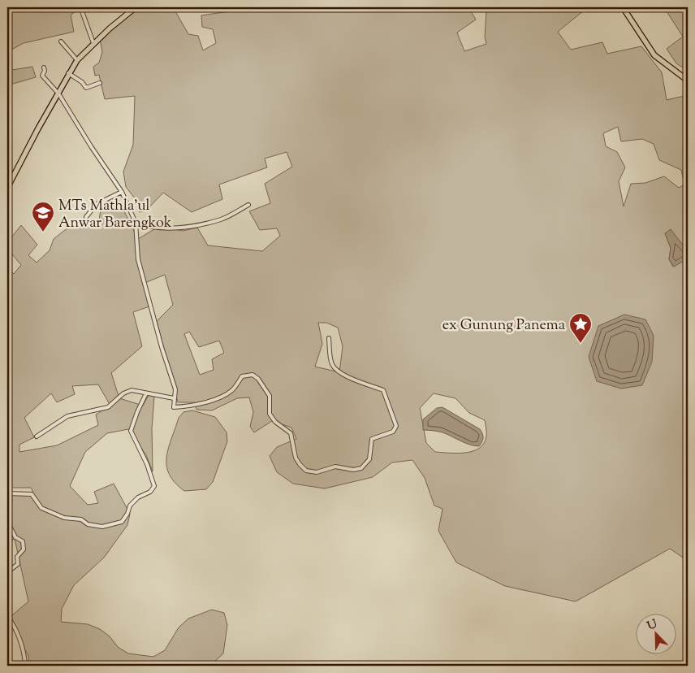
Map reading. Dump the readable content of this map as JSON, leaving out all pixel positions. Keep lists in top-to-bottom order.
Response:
{
  "places": {
    "school or university": ["MTs Mathla'ul Anwar Barengkok"],
    "place": ["ex Gunung Panema"]
  },
  "north": "top left"
}
